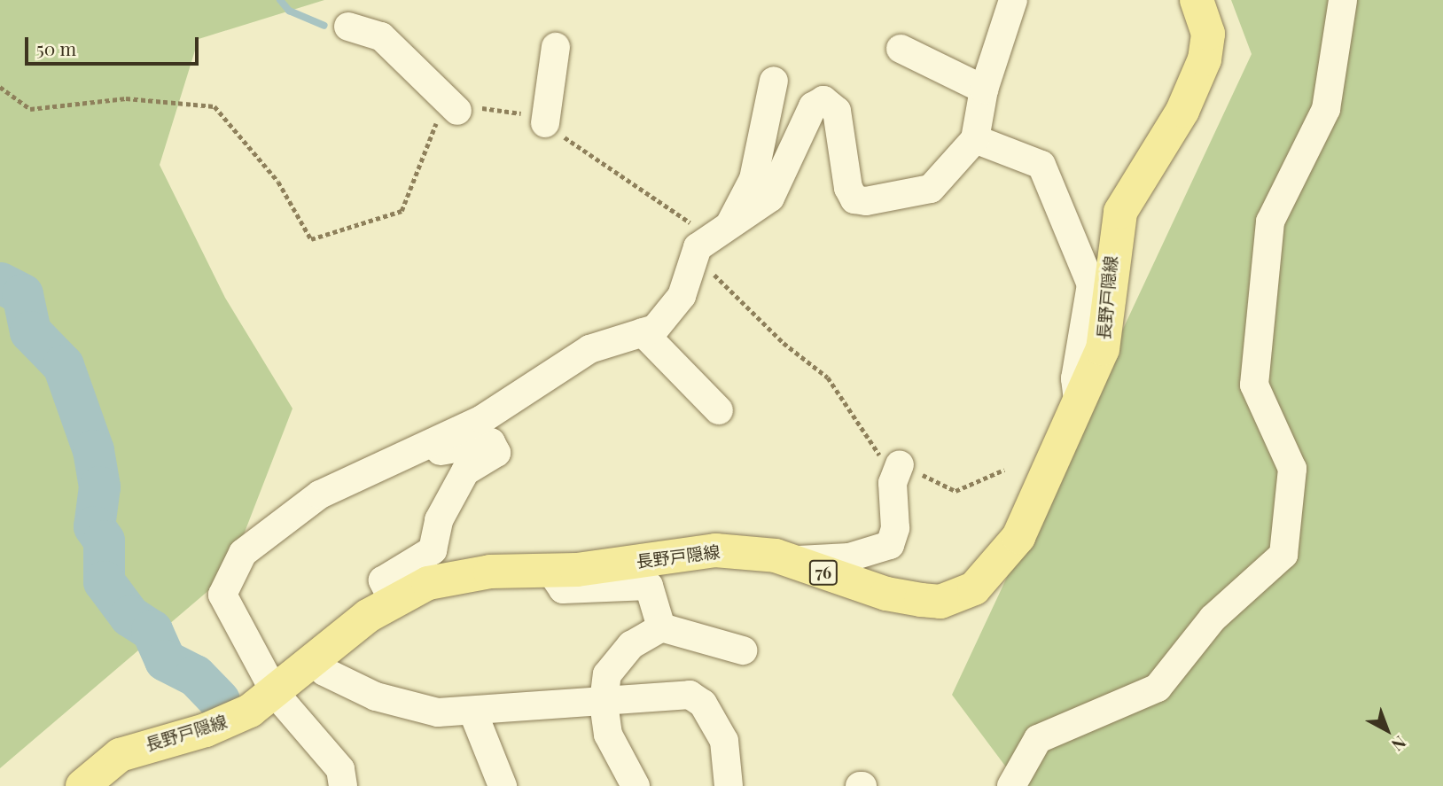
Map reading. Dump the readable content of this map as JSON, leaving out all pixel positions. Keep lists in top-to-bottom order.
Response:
{
  "streets": {
    "main road": ["長野戸隠線", "76"]
  },
  "scale_bar": "50 m",
  "north": "bottom right"
}
